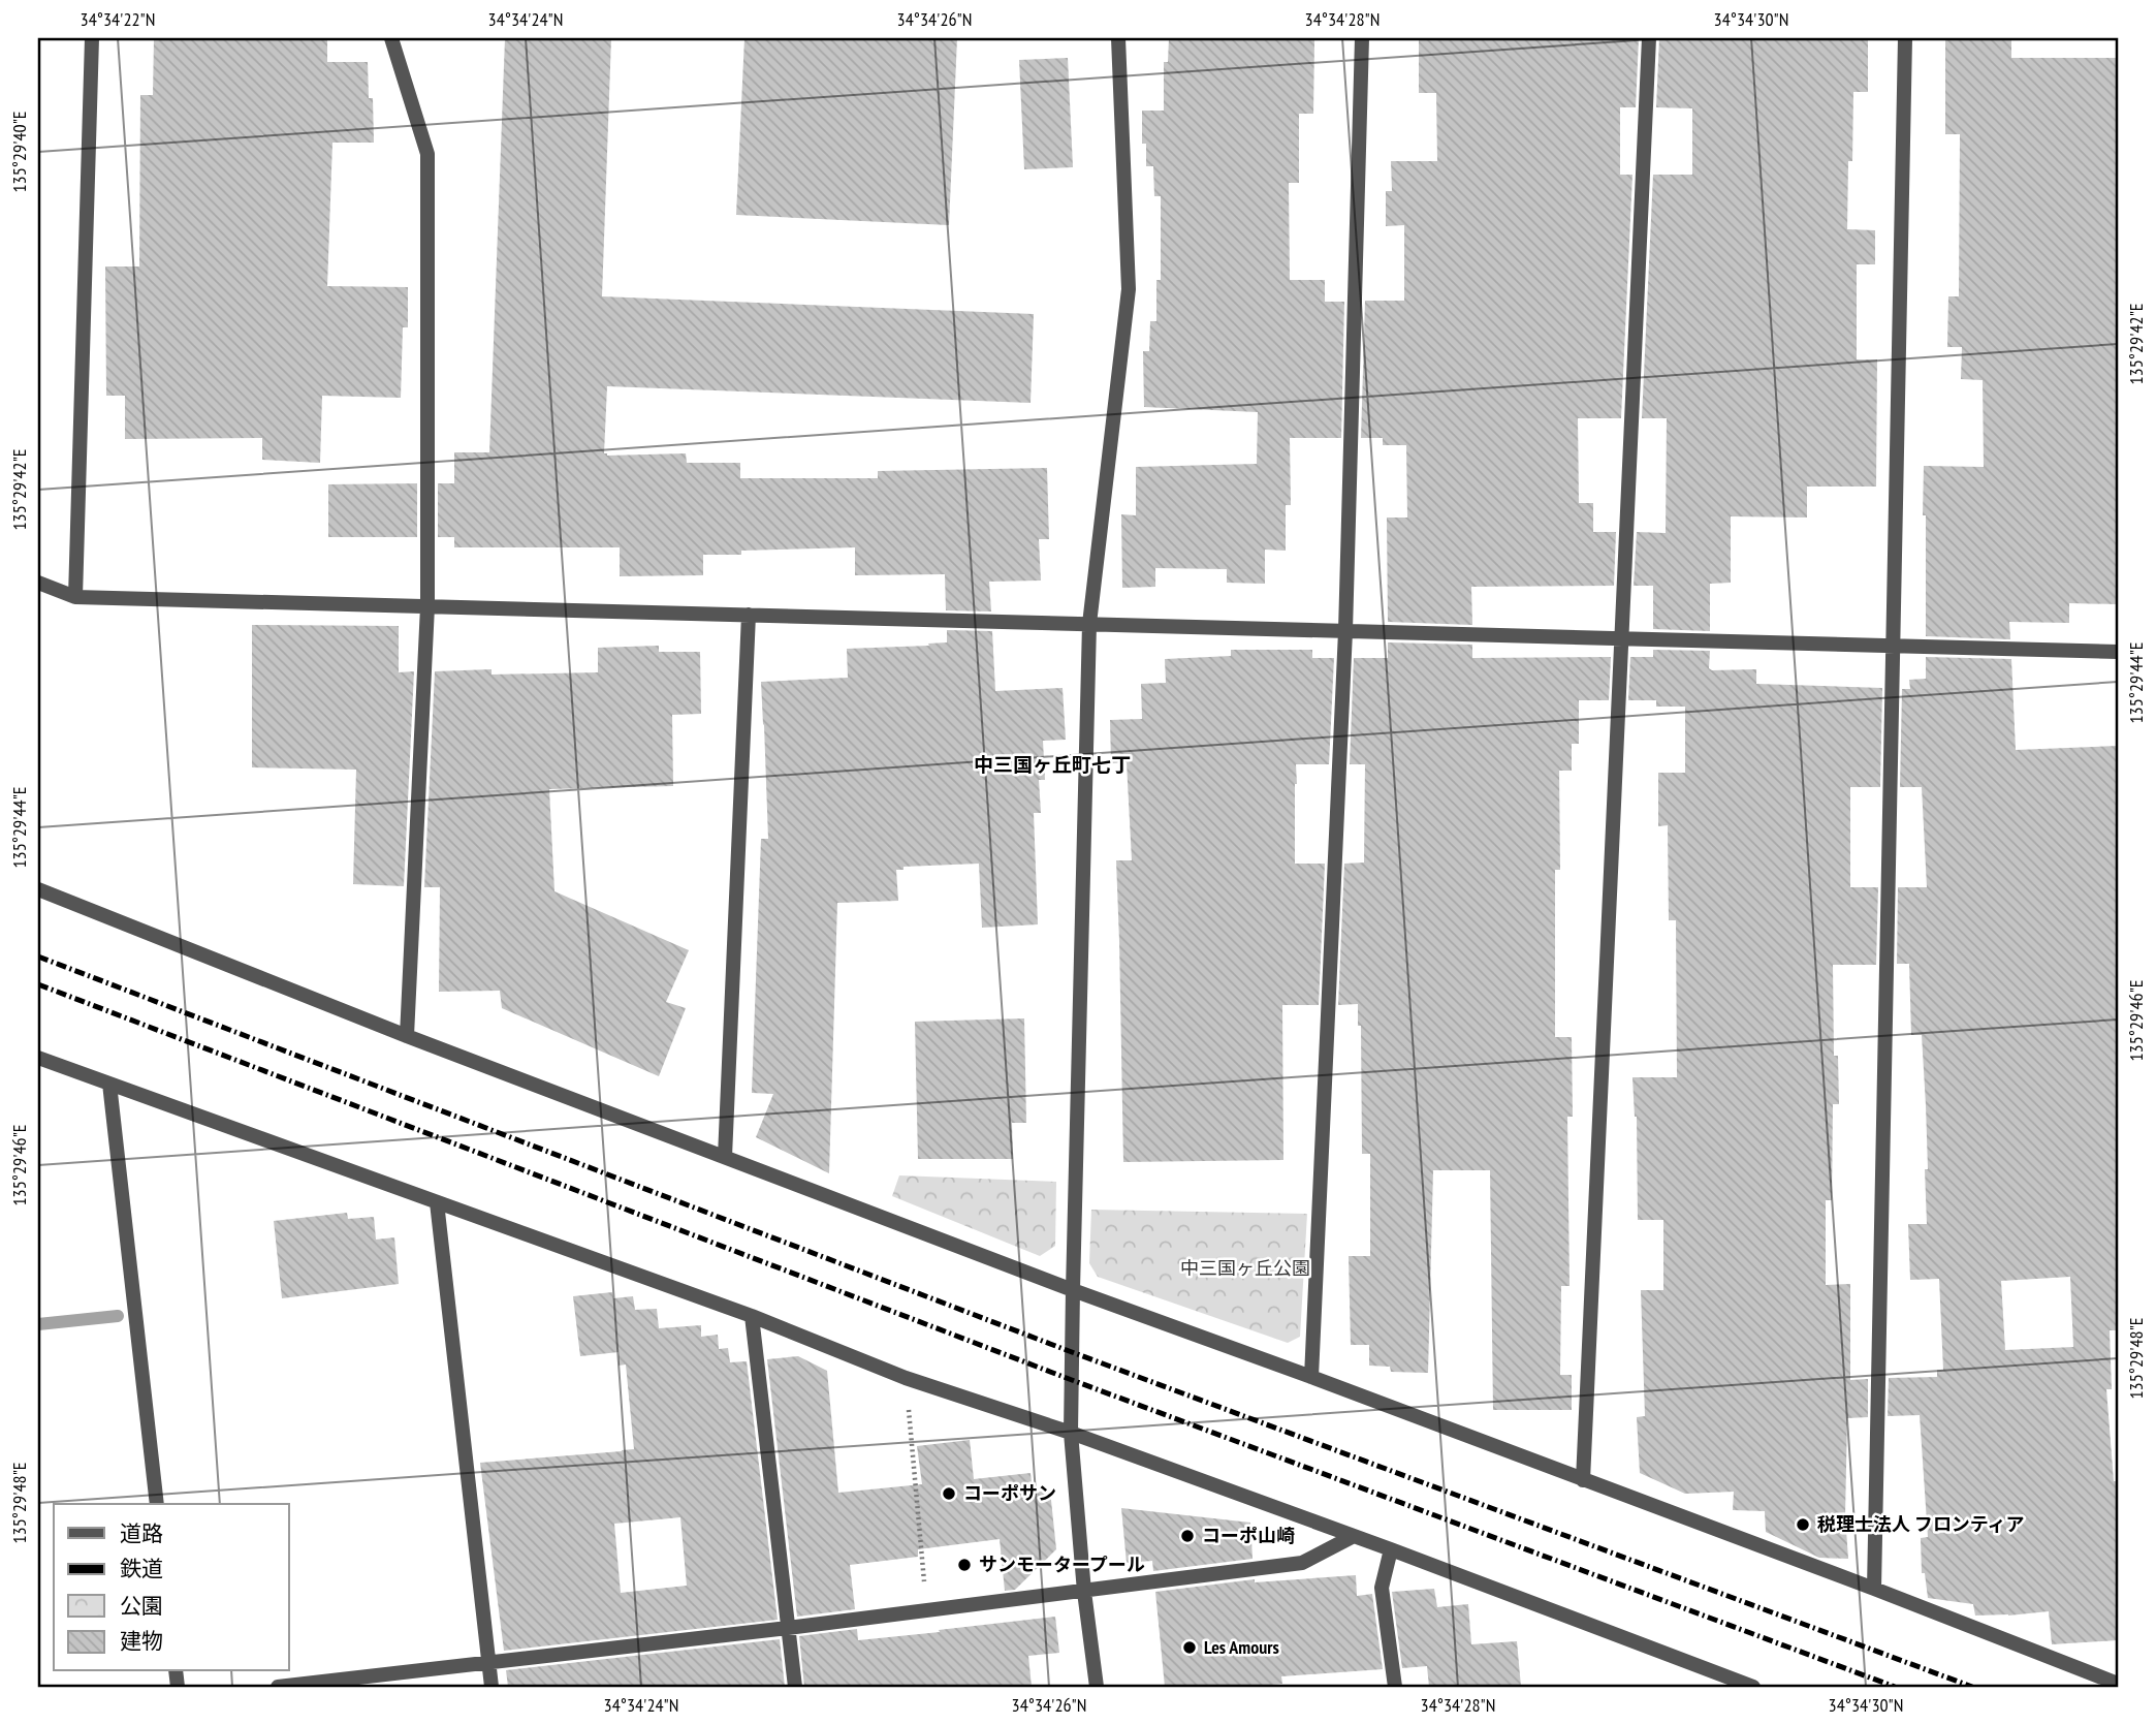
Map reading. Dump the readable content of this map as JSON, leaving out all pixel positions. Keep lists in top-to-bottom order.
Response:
{
  "districts": ["中三国ヶ丘町七丁"],
  "parks": ["中三国ヶ丘公園"],
  "places": [
    "コーポサン",
    "税理士法人 フロンティア",
    "コーポ山崎",
    "サンモータープール",
    "Les Amours"
  ],
  "legend": [
    "道路",
    "鉄道",
    "公園",
    "建物"
  ],
  "coordinates": [
    "34°34'22\"N",
    "34°34'24\"N",
    "34°34'26\"N",
    "34°34'28\"N",
    "34°34'30\"N",
    "135°29'40\"E",
    "135°29'42\"E",
    "135°29'44\"E",
    "135°29'46\"E",
    "135°29'48\"E"
  ]
}
